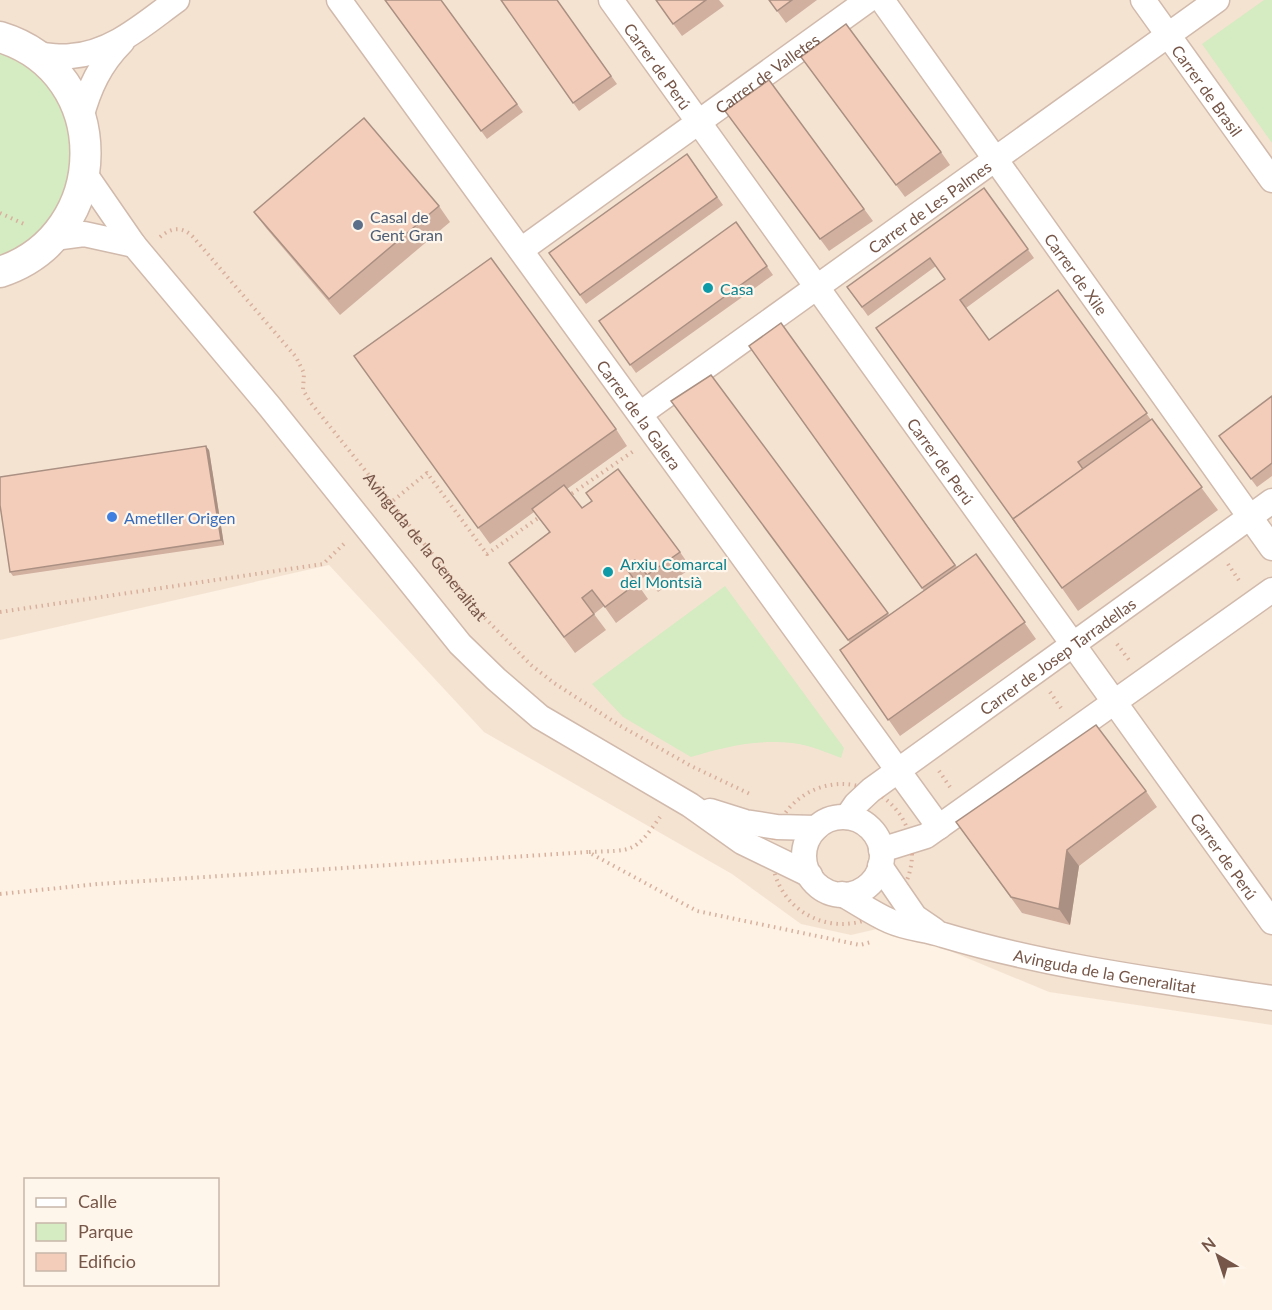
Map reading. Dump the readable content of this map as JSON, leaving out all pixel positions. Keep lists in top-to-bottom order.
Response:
{
  "streets": {
    "street": [
      "Carrer de Perú",
      "Carrer de Valletes",
      "Carrer de Brasil",
      "Carrer de Les Palmes",
      "Carrer de Xile",
      "Carrer de la Galera",
      "Avinguda de la Generalitat",
      "Carrer de Josep Tarradellas"
    ]
  },
  "crossings": [
    ["Carrer de Perú", "Carrer de Valletes"],
    ["Carrer de Perú", "Carrer de Les Palmes"],
    ["Carrer de Perú", "Carrer de Josep Tarradellas"],
    ["Carrer de Valletes", "Carrer de la Galera"],
    ["Carrer de Brasil", "Carrer de Les Palmes"],
    ["Carrer de Les Palmes", "Carrer de Xile"],
    ["Carrer de Les Palmes", "Carrer de la Galera"],
    ["Carrer de Xile", "Carrer de Josep Tarradellas"],
    ["Carrer de la Galera", "Carrer de Josep Tarradellas"],
    ["Avinguda de la Generalitat", "Carrer de Josep Tarradellas"]
  ],
  "places": [
    "Casal de Gent Gran",
    "Casa",
    "Ametller Origen",
    "Arxiu Comarcal del Montsià"
  ],
  "legend": ["Calle", "Parque", "Edificio"],
  "north": "top left"
}
